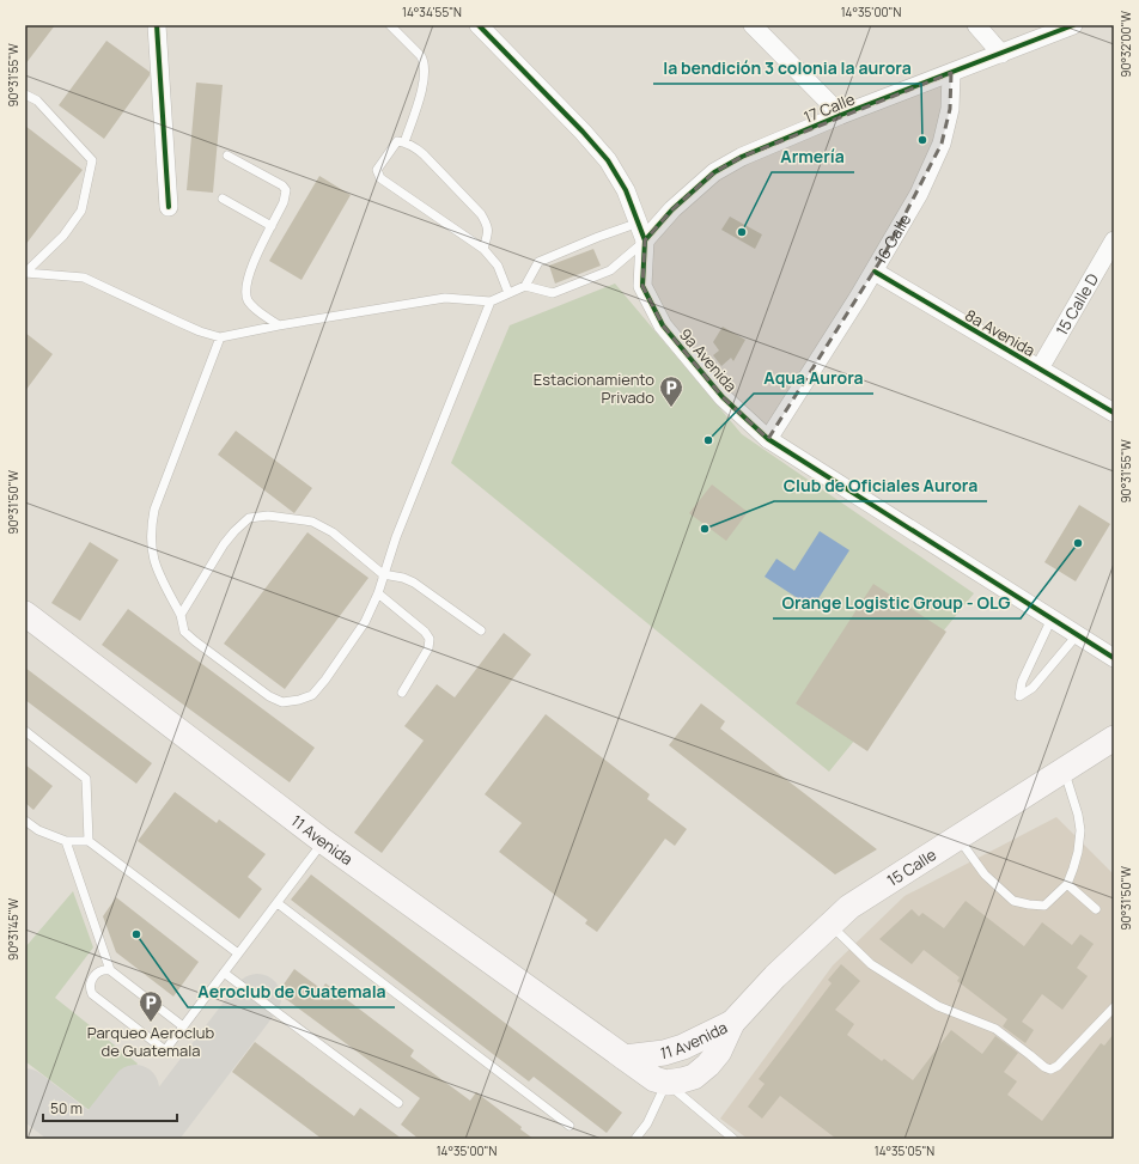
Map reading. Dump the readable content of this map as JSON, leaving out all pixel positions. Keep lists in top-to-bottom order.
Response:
{
  "streets": {
    "main road": ["11 Avenida", "15 Calle"],
    "street": [
      "17 Calle",
      "16 Calle",
      "15 Calle D",
      "8a Avenida",
      "9a Avenida"
    ]
  },
  "crossings": [
    ["17 Calle", "16 Calle"],
    ["17 Calle", "9a Avenida"],
    ["16 Calle", "8a Avenida"],
    ["16 Calle", "9a Avenida"],
    ["15 Calle D", "8a Avenida"],
    ["11 Avenida", "15 Calle"]
  ],
  "places": {
    "other": [
      "la bendición 3 colonia la aurora",
      "Armería",
      "Aqua Aurora",
      "Club de Oficiales Aurora",
      "Orange Logistic Group - OLG",
      "Aeroclub de Guatemala"
    ],
    "parking": ["Estacionamiento Privado", "Parqueo Aeroclub de Guatemala"]
  },
  "scale_bar": "50 m",
  "coordinates": [
    "14°34'55\"N",
    "14°35'00\"N",
    "90°32'00\"W",
    "90°31'55\"W",
    "90°31'50\"W",
    "90°31'45\"W",
    "14°35'05\"N"
  ]
}
